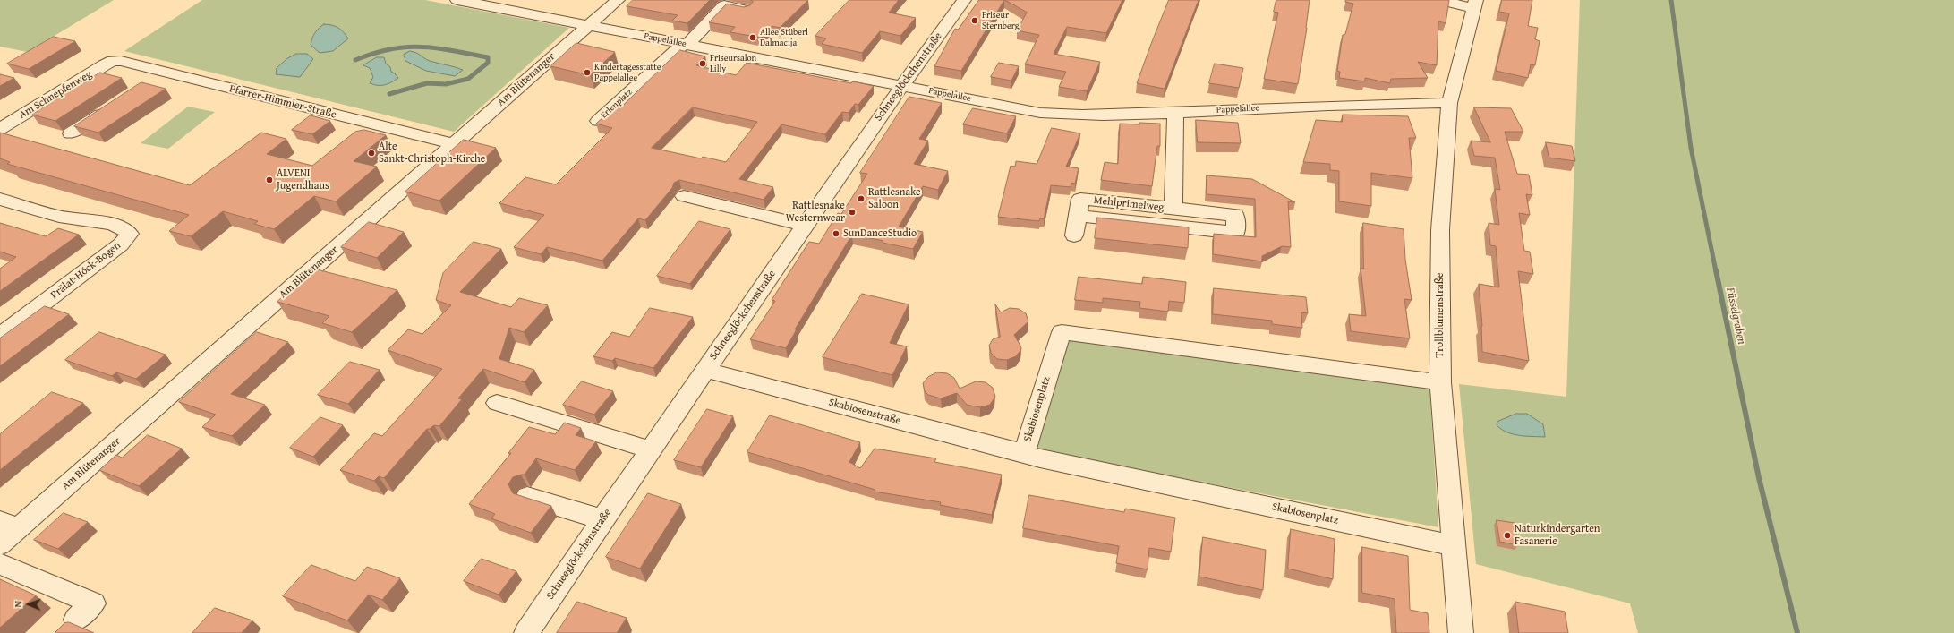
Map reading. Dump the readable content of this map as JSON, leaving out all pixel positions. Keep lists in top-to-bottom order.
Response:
{
  "streets": {
    "street": [
      "Pappelallee",
      "Schneeglöckchenstraße",
      "Am Blütenanger",
      "Am Schnepfenweg",
      "Pfarrer-Himmler-Straße",
      "Erlenplatz",
      "Mehlprimelweg",
      "Prälat-Höck-Bogen",
      "Trollblumenstraße",
      "Skabiosenplatz",
      "Skabiosenstraße"
    ]
  },
  "crossings": [
    ["Pappelallee", "Schneeglöckchenstraße"],
    ["Pappelallee", "Am Blütenanger"],
    ["Pappelallee", "Erlenplatz"],
    ["Pappelallee", "Mehlprimelweg"],
    ["Pappelallee", "Trollblumenstraße"],
    ["Schneeglöckchenstraße", "Skabiosenstraße"],
    ["Am Blütenanger", "Pfarrer-Himmler-Straße"],
    ["Am Schnepfenweg", "Pfarrer-Himmler-Straße"],
    ["Trollblumenstraße", "Skabiosenplatz"],
    ["Skabiosenplatz", "Skabiosenstraße"]
  ],
  "water": ["Füsselgraben"],
  "places": [
    "Friseur Sternberg",
    "Allee Stüberl Dalmacija",
    "Friseursalon Lilly",
    "Kindertagesstätte Pappelallee",
    "Alte Sankt-Christoph-Kirche",
    "ALVENI Jugendhaus",
    "Rattlesnake Saloon",
    "Rattlesnake Westernwear",
    "SunDanceStudio",
    "Naturkindergarten Fasanerie"
  ],
  "north": "left"
}
